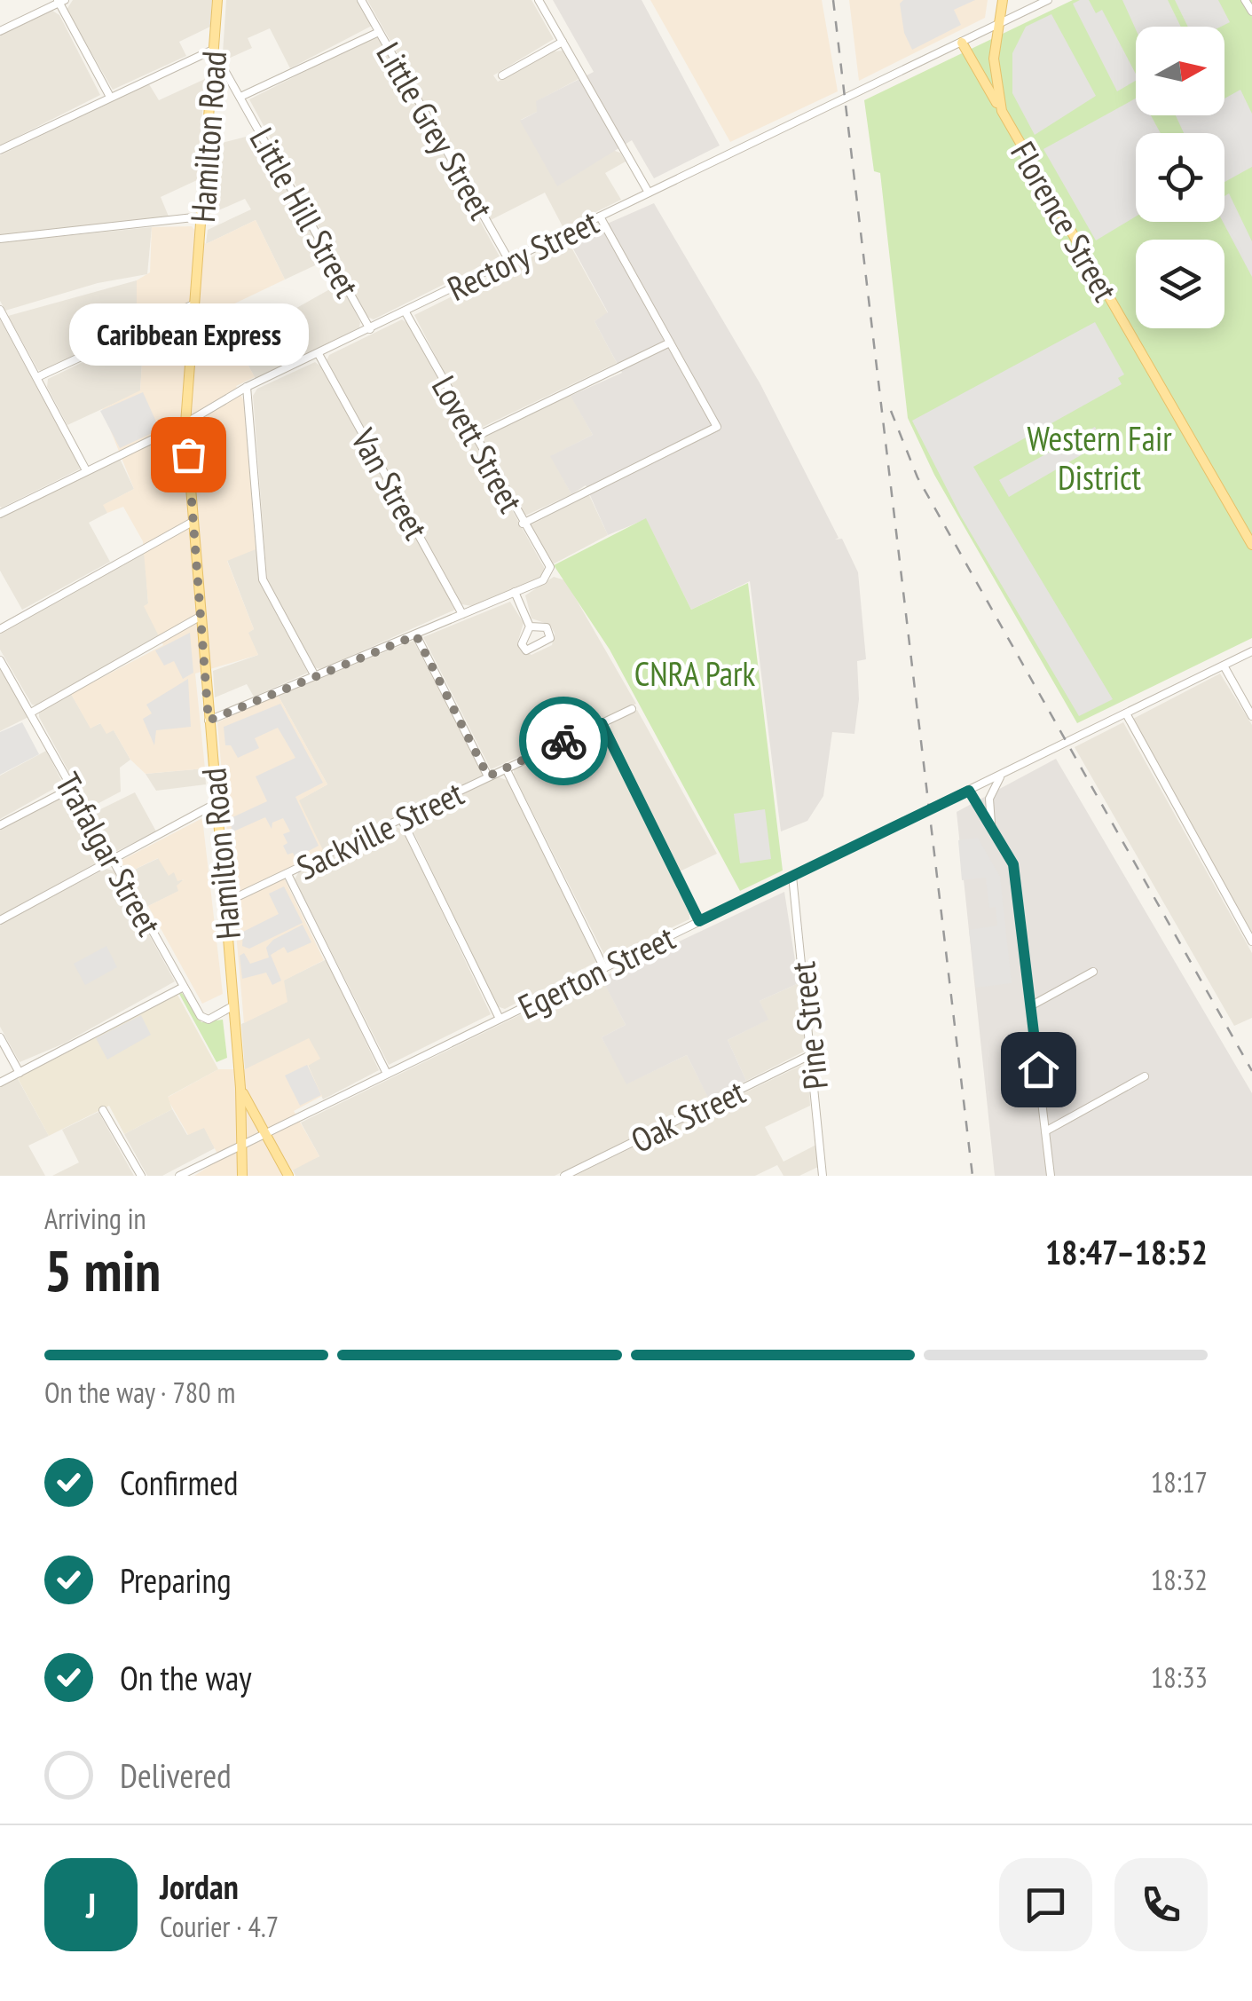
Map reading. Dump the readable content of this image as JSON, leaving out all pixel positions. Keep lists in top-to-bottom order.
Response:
{
  "streets": {
    "main road": ["Hamilton Road", "Florence Street"],
    "street": [
      "Little Grey Street",
      "Little Hill Street",
      "Rectory Street",
      "Lovett Street",
      "Van Street",
      "Sackville Street",
      "Trafalgar Street",
      "Egerton Street",
      "Pine Street",
      "Oak Street"
    ]
  },
  "crossings": [
    ["Little Grey Street", "Rectory Street"],
    ["Hamilton Road", "Little Hill Street"],
    ["Hamilton Road", "Rectory Street"],
    ["Hamilton Road", "Sackville Street"],
    ["Hamilton Road", "Trafalgar Street"],
    ["Hamilton Road", "Egerton Street"],
    ["Little Hill Street", "Rectory Street"],
    ["Florence Street", "Rectory Street"],
    ["Rectory Street", "Lovett Street"],
    ["Rectory Street", "Van Street"],
    ["Egerton Street", "Pine Street"],
    ["Pine Street", "Oak Street"]
  ],
  "parks": ["Western Fair District", "CNRA Park"],
  "places": ["Caribbean Express"],
  "north": "right",
  "page": {
    "bubble": "Caribbean Express",
    "heading": ["5 min", "Arriving in", "18:47–18:52"],
    "panel": ["Jordan", "Courier · 4.7"],
    "bar": "On the way · 780 m",
    "list": [
      ["Confirmed", "18:17"],
      ["Preparing", "18:32"],
      ["On the way", "18:33"],
      "Delivered"
    ],
    "round": "J"
  }
}
